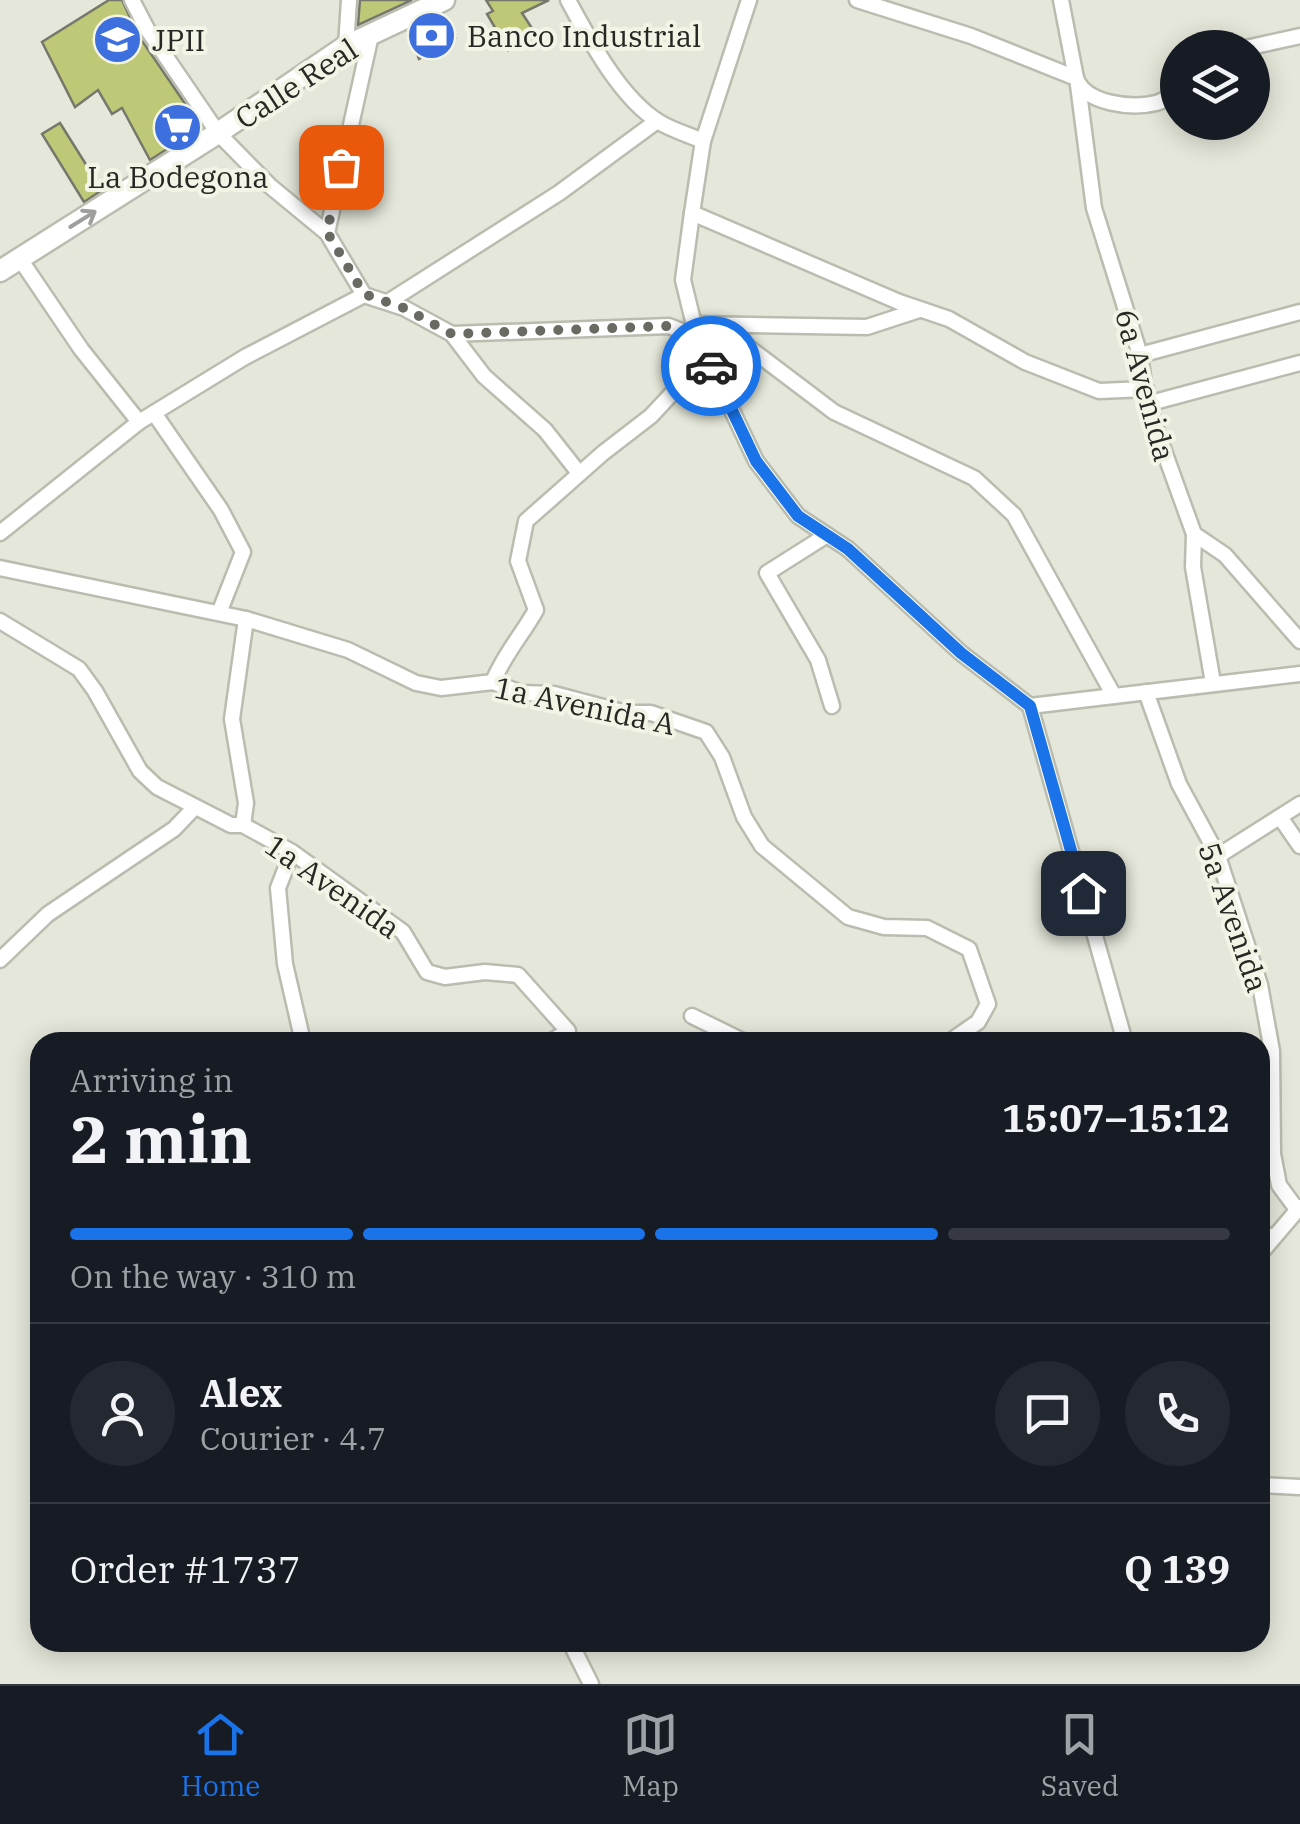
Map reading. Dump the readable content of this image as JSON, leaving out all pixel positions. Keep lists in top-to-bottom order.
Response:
{
  "streets": {
    "main road": ["Calle Real"],
    "street": [
      "6a Avenida",
      "1a Avenida A",
      "1a Avenida",
      "5a Avenida"
    ]
  },
  "one_way": ["Calle Real"],
  "places": {
    "bank": ["Banco Industrial"],
    "school or university": ["JPII"],
    "supermarket": ["La Bodegona"]
  },
  "page": {
    "heading": ["2 min", "Arriving in", "15:07–15:12"],
    "panel": [
      "Alex",
      "Courier · 4.7",
      "Order #1737",
      "Q 139"
    ],
    "bar": "On the way · 310 m",
    "tabs": ["Home", "Map", "Saved"]
  }
}
